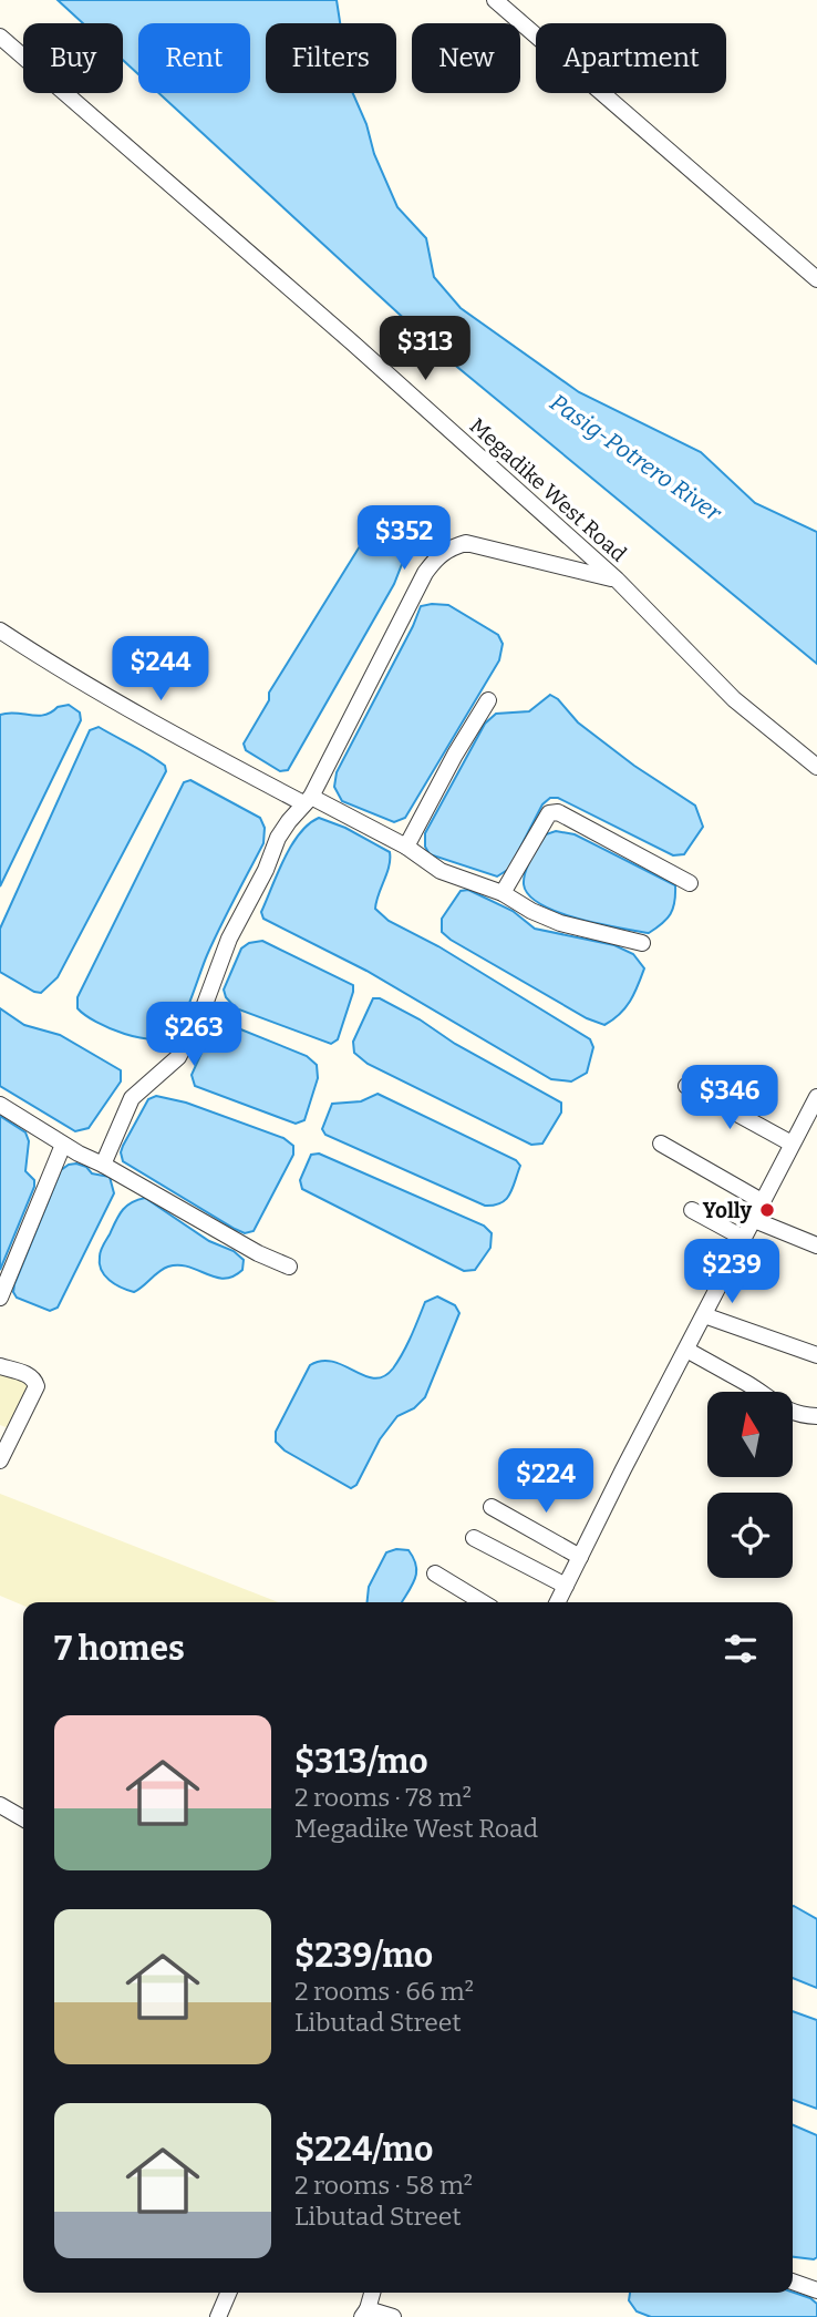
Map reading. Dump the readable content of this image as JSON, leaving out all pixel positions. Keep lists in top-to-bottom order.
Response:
{
  "streets": {
    "street": ["Megadike West Road"]
  },
  "water": ["Pasig-Potrero River"],
  "places": ["Yolly"],
  "north": "top",
  "page": {
    "chip": [
      "Buy",
      "Rent",
      "Filters",
      "New",
      "Apartment"
    ],
    "price": [
      "$313",
      "$352",
      "$244",
      "$263",
      "$346",
      "$239",
      "$224"
    ],
    "heading": "7 homes",
    "list": [
      {
        "name": "$313/mo",
        "note": "2 rooms · 78 m² · Megadike West Road"
      },
      {
        "name": "$239/mo",
        "note": "2 rooms · 66 m² · Libutad Street"
      },
      {
        "name": "$224/mo",
        "note": "2 rooms · 58 m² · Libutad Street"
      }
    ]
  }
}
